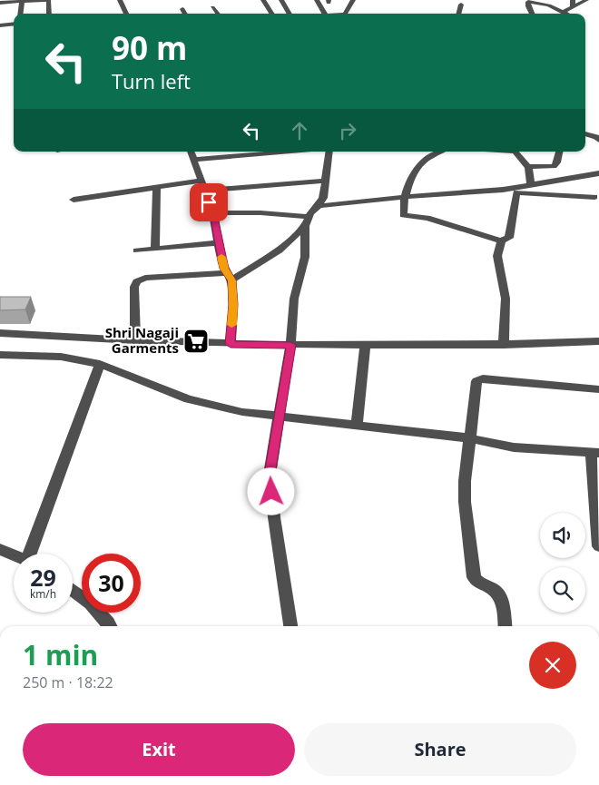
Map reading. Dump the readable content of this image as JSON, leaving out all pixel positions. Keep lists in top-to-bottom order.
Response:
{
  "places": {
    "supermarket": ["Shri Nagaji Garments"]
  },
  "page": {
    "turn": ["90 m", "Turn left"],
    "speed": "29 km/h",
    "limit": "30",
    "heading": ["1 min", "250 m · 18:22"],
    "buttons": ["Exit", "Share"]
  }
}
